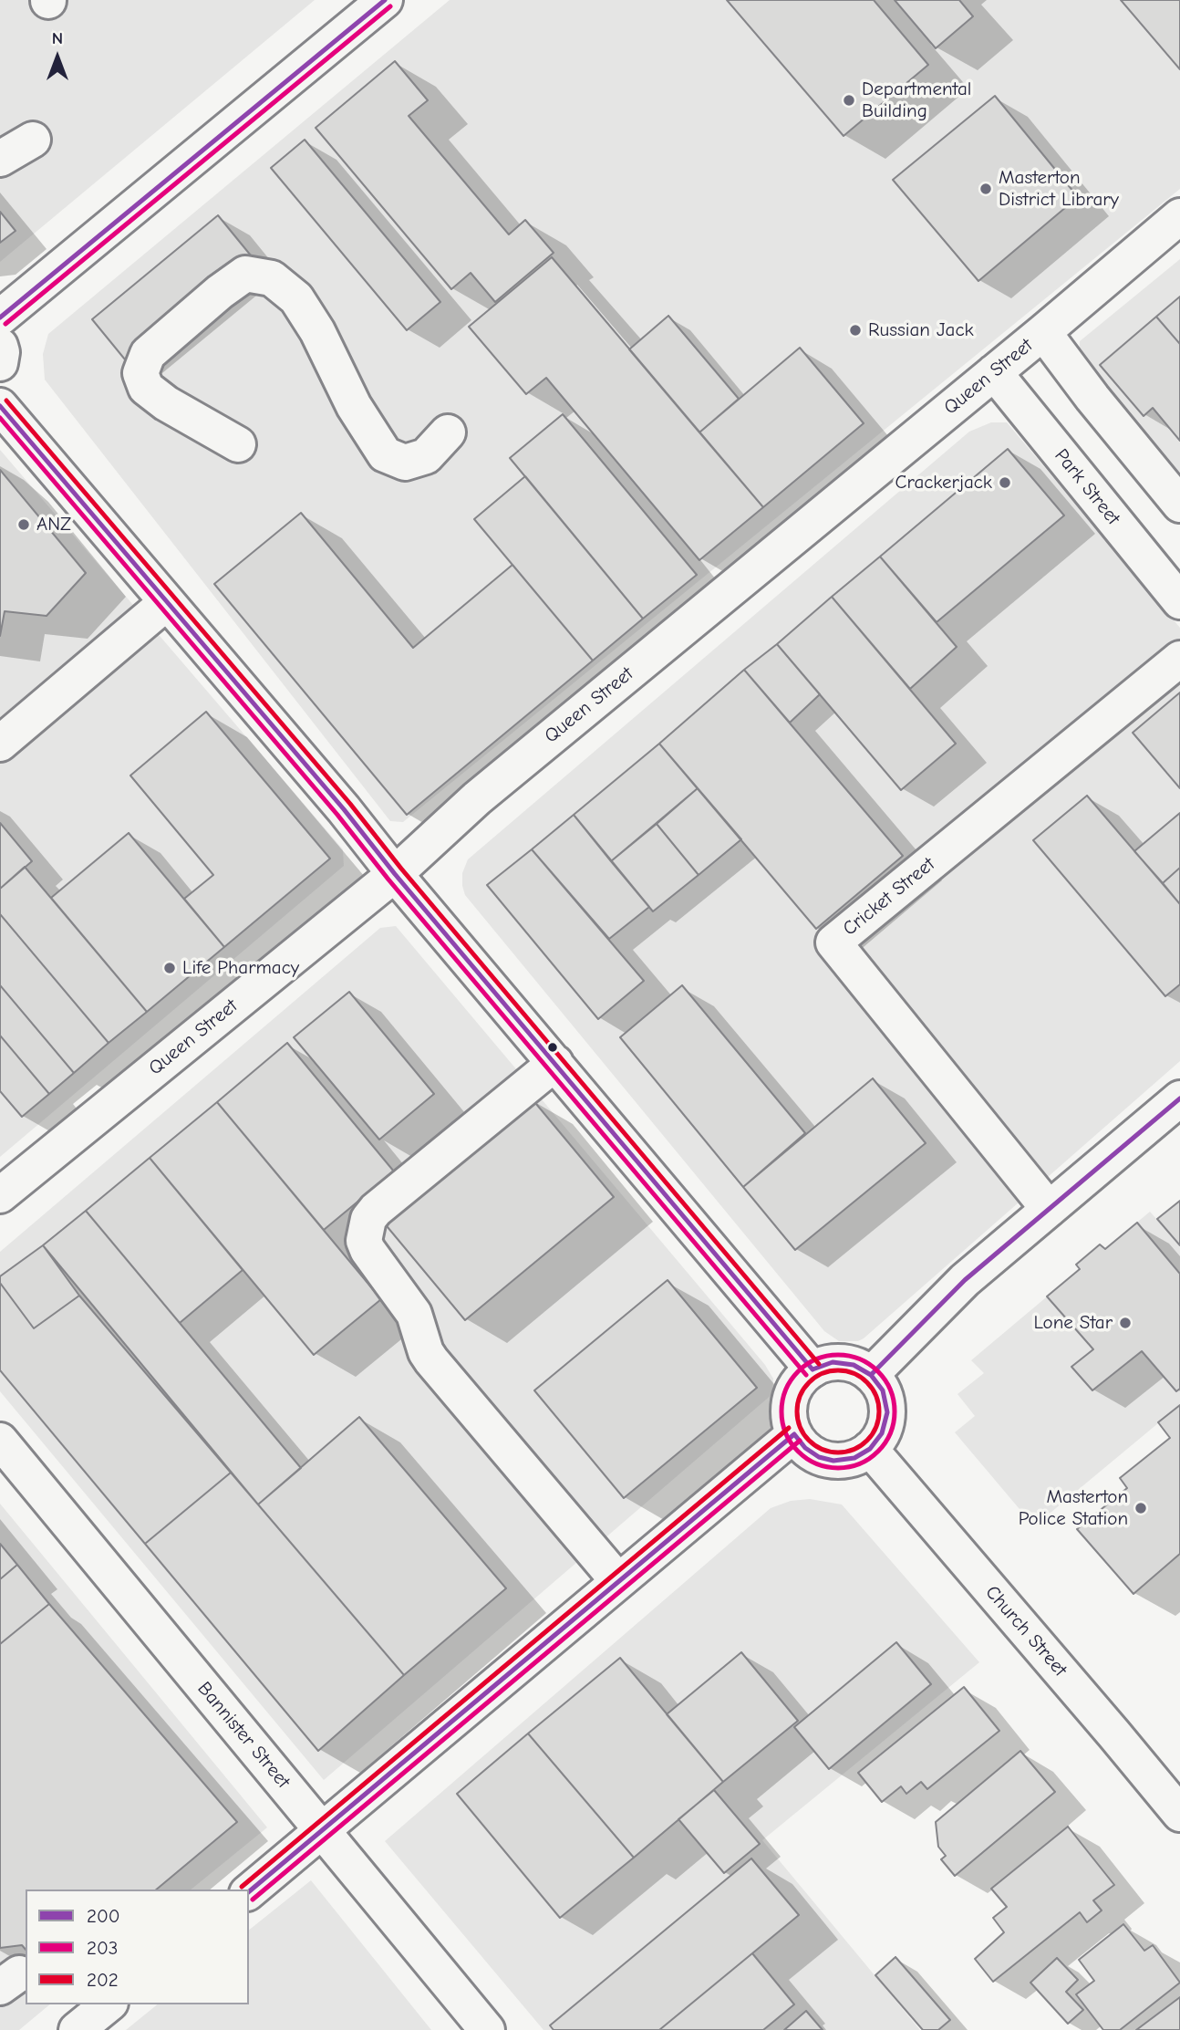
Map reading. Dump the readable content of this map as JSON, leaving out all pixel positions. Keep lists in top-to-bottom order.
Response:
{
  "streets": {
    "main road": [
      "Queen Street",
      "Park Street",
      "Cricket Street",
      "Church Street",
      "Bannister Street"
    ]
  },
  "crossings": [
    ["Queen Street", "Park Street"]
  ],
  "places": [
    "Departmental Building",
    "Masterton District Library",
    "Russian Jack",
    "Crackerjack",
    "ANZ",
    "Life Pharmacy",
    "Lone Star",
    "Masterton Police Station"
  ],
  "lines": ["transit line 200", "transit line 203", "transit line 202"],
  "legend": ["200", "203", "202"],
  "north": "top"
}
